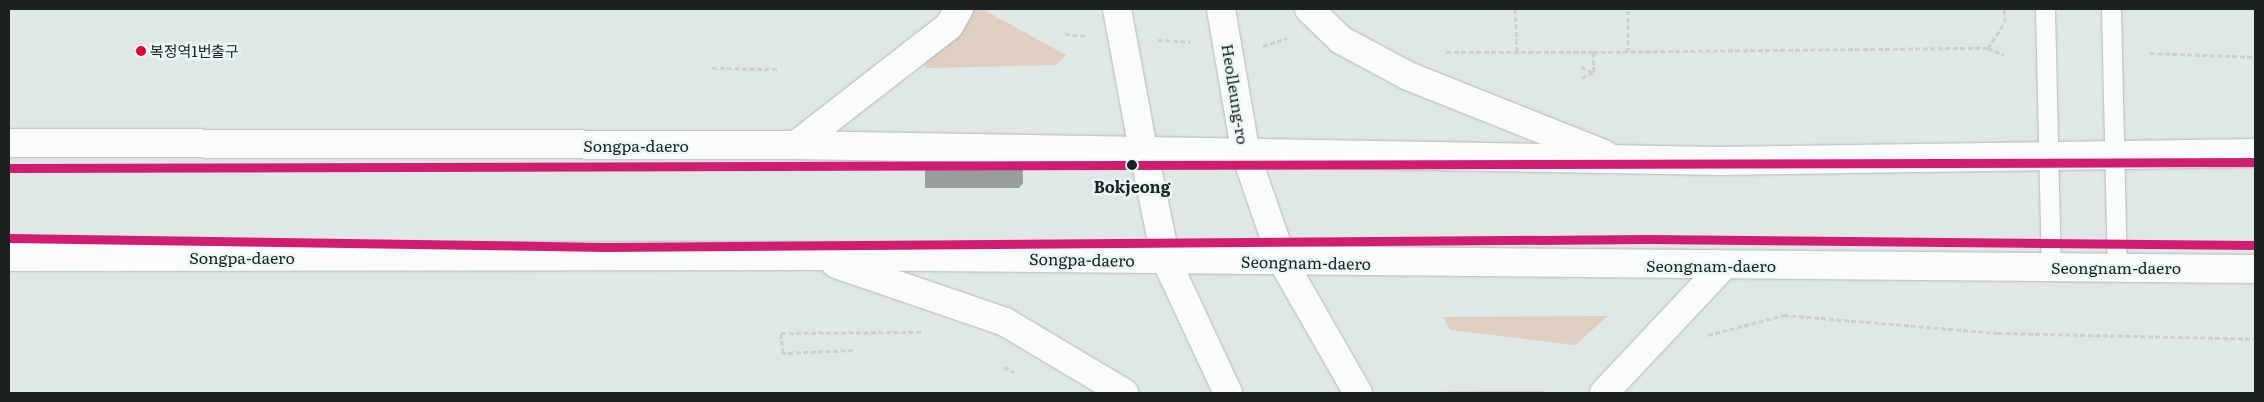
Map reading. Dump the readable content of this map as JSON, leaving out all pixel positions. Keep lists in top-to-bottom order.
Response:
{
  "streets": {
    "main road": ["Heolleung-ro", "Songpa-daero", "Seongnam-daero"]
  },
  "crossings": [
    ["Heolleung-ro", "Seongnam-daero"],
    ["Songpa-daero", "Seongnam-daero"]
  ],
  "places": ["복정역1번출구", "Bokjeong"]
}
